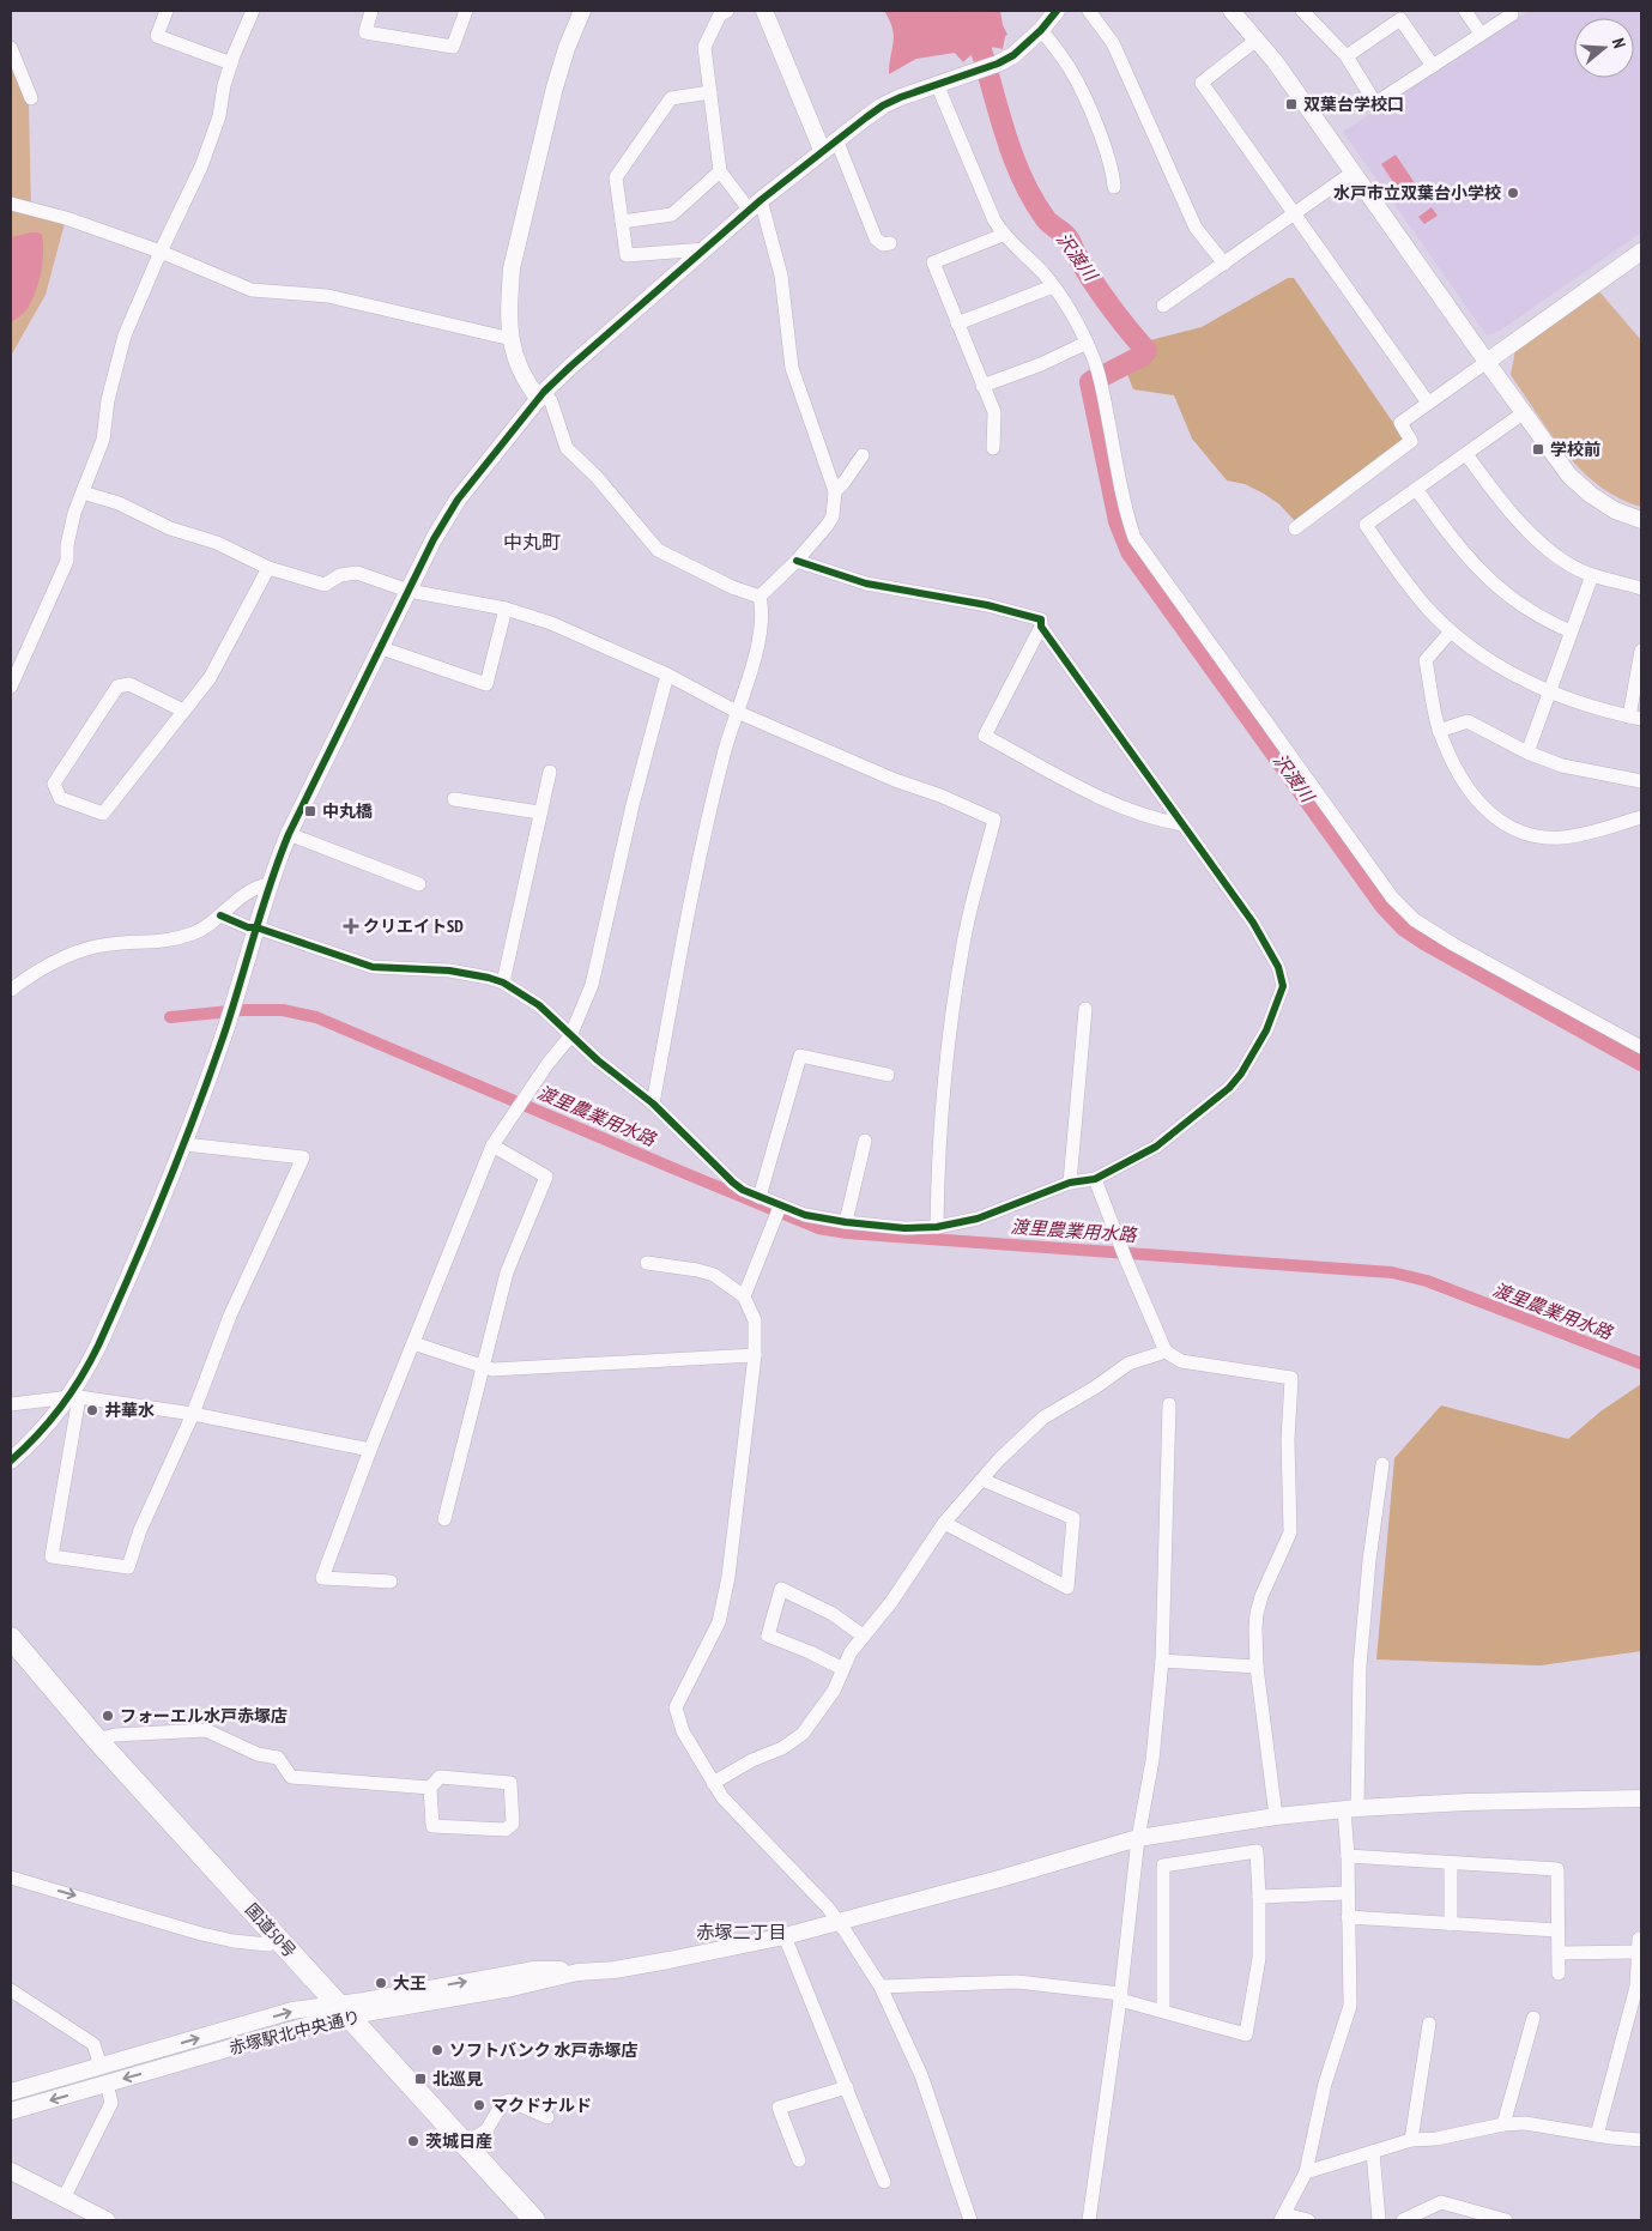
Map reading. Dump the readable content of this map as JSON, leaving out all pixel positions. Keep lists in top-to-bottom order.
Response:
{
  "streets": {
    "highway": ["国道50号"],
    "street": ["赤塚駅北中央通り"]
  },
  "crossings": [
    ["国道50号", "赤塚駅北中央通り"]
  ],
  "districts": ["中丸町", "赤塚二丁目"],
  "water": ["沢渡川", "渡里農業用水路"],
  "places": {
    "transit": [
      "双葉台学校口",
      "学校前",
      "中丸橋",
      "北巡見"
    ],
    "other": [
      "水戸市立双葉台小学校",
      "井華水",
      "フォーエル水戸赤塚店",
      "大王",
      "ソフトバンク 水戸赤塚店",
      "マクドナルド",
      "茨城日産"
    ],
    "health": ["クリエイトSD"]
  },
  "north": "right"
}
